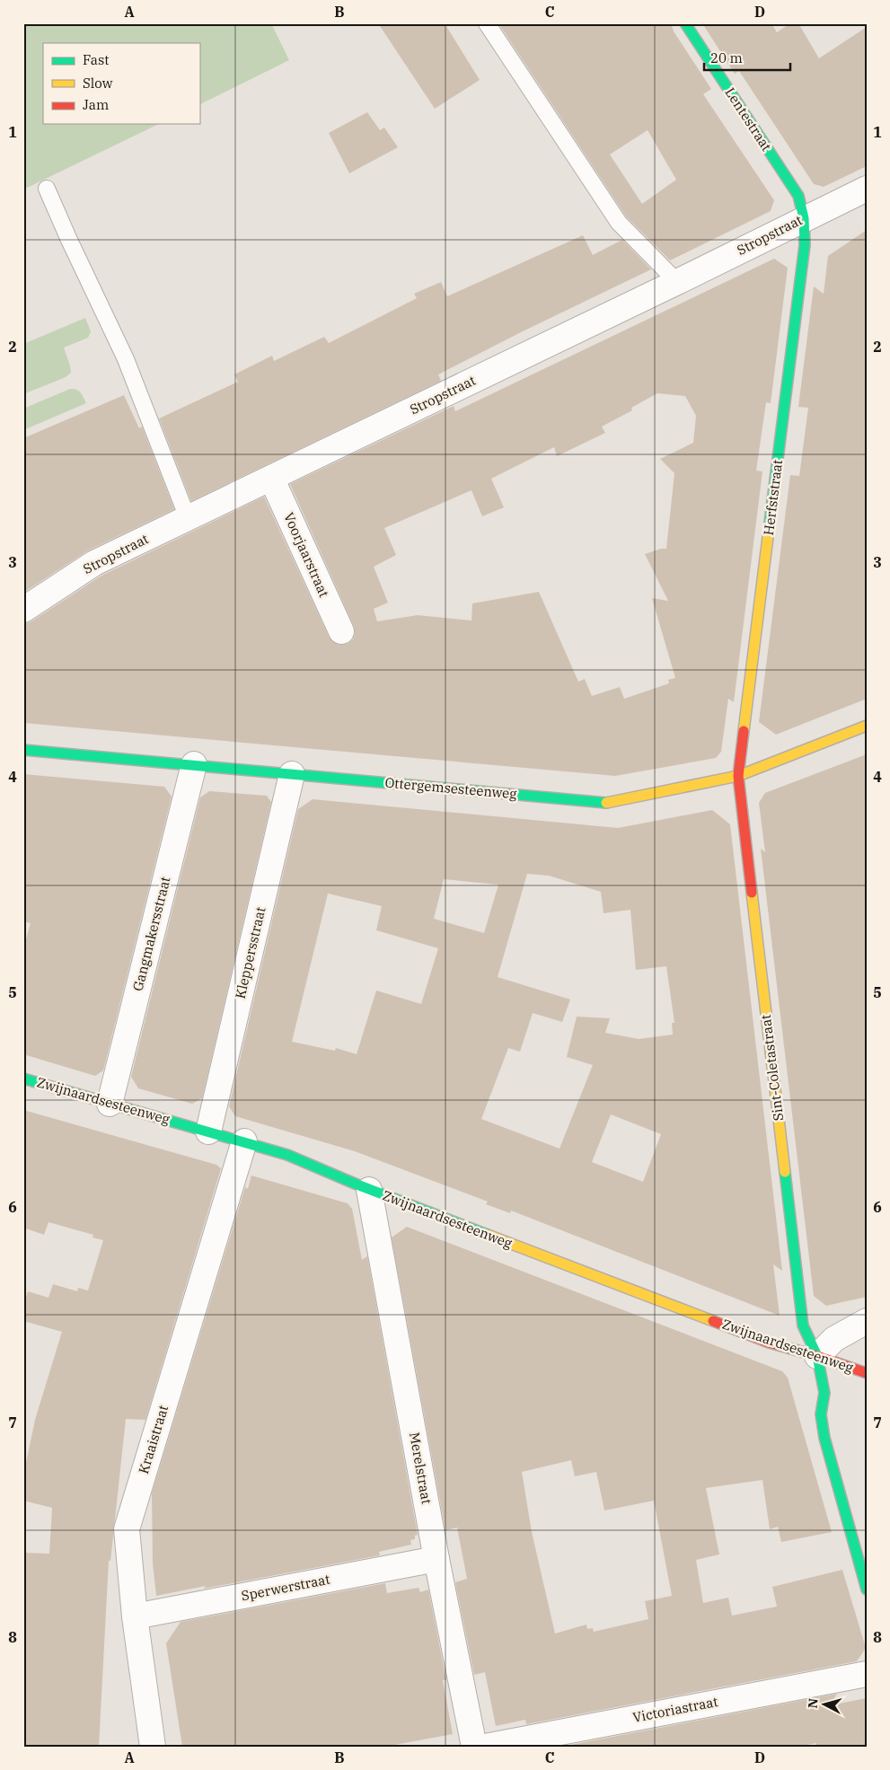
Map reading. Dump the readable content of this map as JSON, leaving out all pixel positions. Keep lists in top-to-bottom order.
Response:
{
  "streets": {
    "street": [
      "Lentestraat",
      "Stropstraat",
      "Herfststraat",
      "Voorjaarstraat",
      "Ottergemsesteenweg",
      "Gangmakersstraat",
      "Kleppersstraat",
      "Sint-Coletastraat",
      "Zwijnaardsesteenweg",
      "Kraaistraat",
      "Merelstraat",
      "Sperwerstraat",
      "Victoriastraat"
    ]
  },
  "crossings": [
    ["Lentestraat", "Stropstraat"],
    ["Lentestraat", "Herfststraat"],
    ["Stropstraat", "Herfststraat"],
    ["Stropstraat", "Voorjaarstraat"],
    ["Herfststraat", "Ottergemsesteenweg"],
    ["Herfststraat", "Sint-Coletastraat"],
    ["Ottergemsesteenweg", "Gangmakersstraat"],
    ["Ottergemsesteenweg", "Kleppersstraat"],
    ["Ottergemsesteenweg", "Sint-Coletastraat"],
    ["Gangmakersstraat", "Zwijnaardsesteenweg"],
    ["Kleppersstraat", "Zwijnaardsesteenweg"],
    ["Sint-Coletastraat", "Zwijnaardsesteenweg"],
    ["Zwijnaardsesteenweg", "Kraaistraat"],
    ["Zwijnaardsesteenweg", "Merelstraat"],
    ["Kraaistraat", "Sperwerstraat"],
    ["Merelstraat", "Sperwerstraat"]
  ],
  "legend": ["Fast", "Slow", "Jam"],
  "scale_bar": "20 m",
  "north": "left",
  "grid": {
    "columns": [
      "A",
      "B",
      "C",
      "D"
    ],
    "rows": [
      "1",
      "2",
      "3",
      "4",
      "5",
      "6",
      "7",
      "8"
    ]
  }
}
